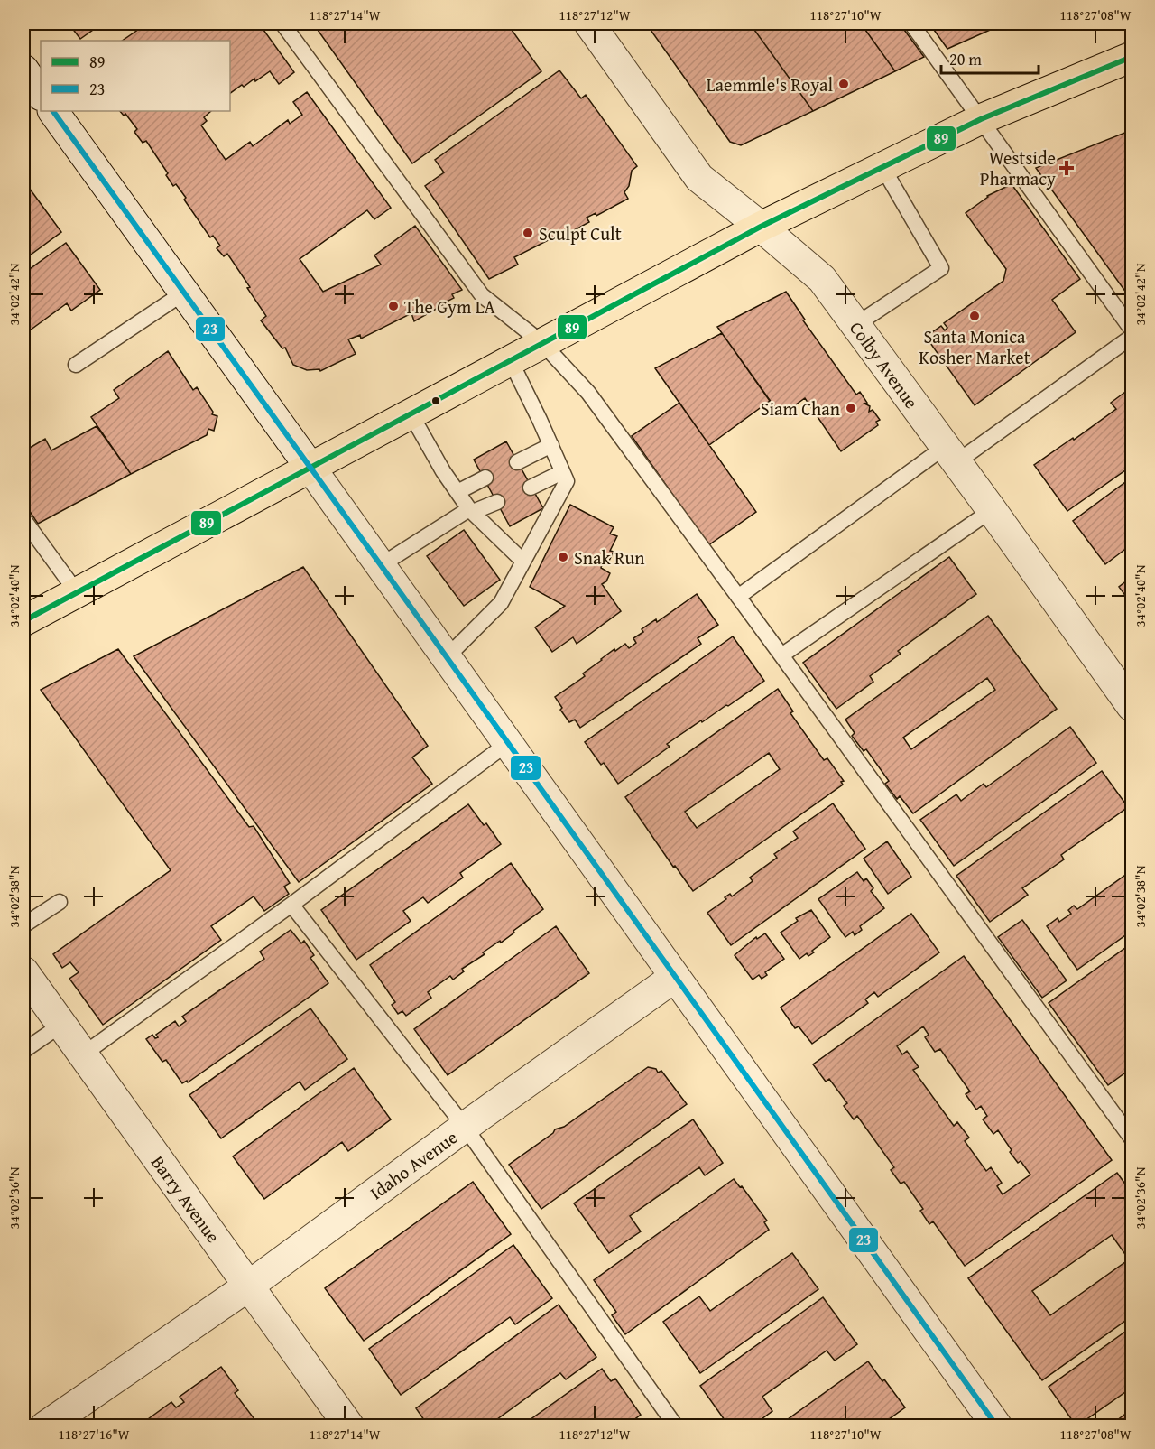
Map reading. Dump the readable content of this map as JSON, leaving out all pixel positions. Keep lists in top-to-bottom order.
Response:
{
  "streets": {
    "street": ["Colby Avenue", "Idaho Avenue", "Barry Avenue"]
  },
  "crossings": [
    ["Idaho Avenue", "Barry Avenue"]
  ],
  "places": {
    "other": [
      "Laemmle's Royal",
      "Sculpt Cult",
      "The Gym LA",
      "Santa Monica Kosher Market",
      "Siam Chan",
      "Snak Run"
    ],
    "health": ["Westside Pharmacy"]
  },
  "lines": ["transit line 89", "transit line 23"],
  "legend": ["89", "23"],
  "scale_bar": "20 m",
  "coordinates": [
    "118°27'14\"W",
    "118°27'12\"W",
    "118°27'10\"W",
    "118°27'08\"W",
    "34°02'42\"N",
    "34°02'40\"N",
    "34°02'38\"N",
    "34°02'36\"N",
    "118°27'16\"W"
  ]
}
